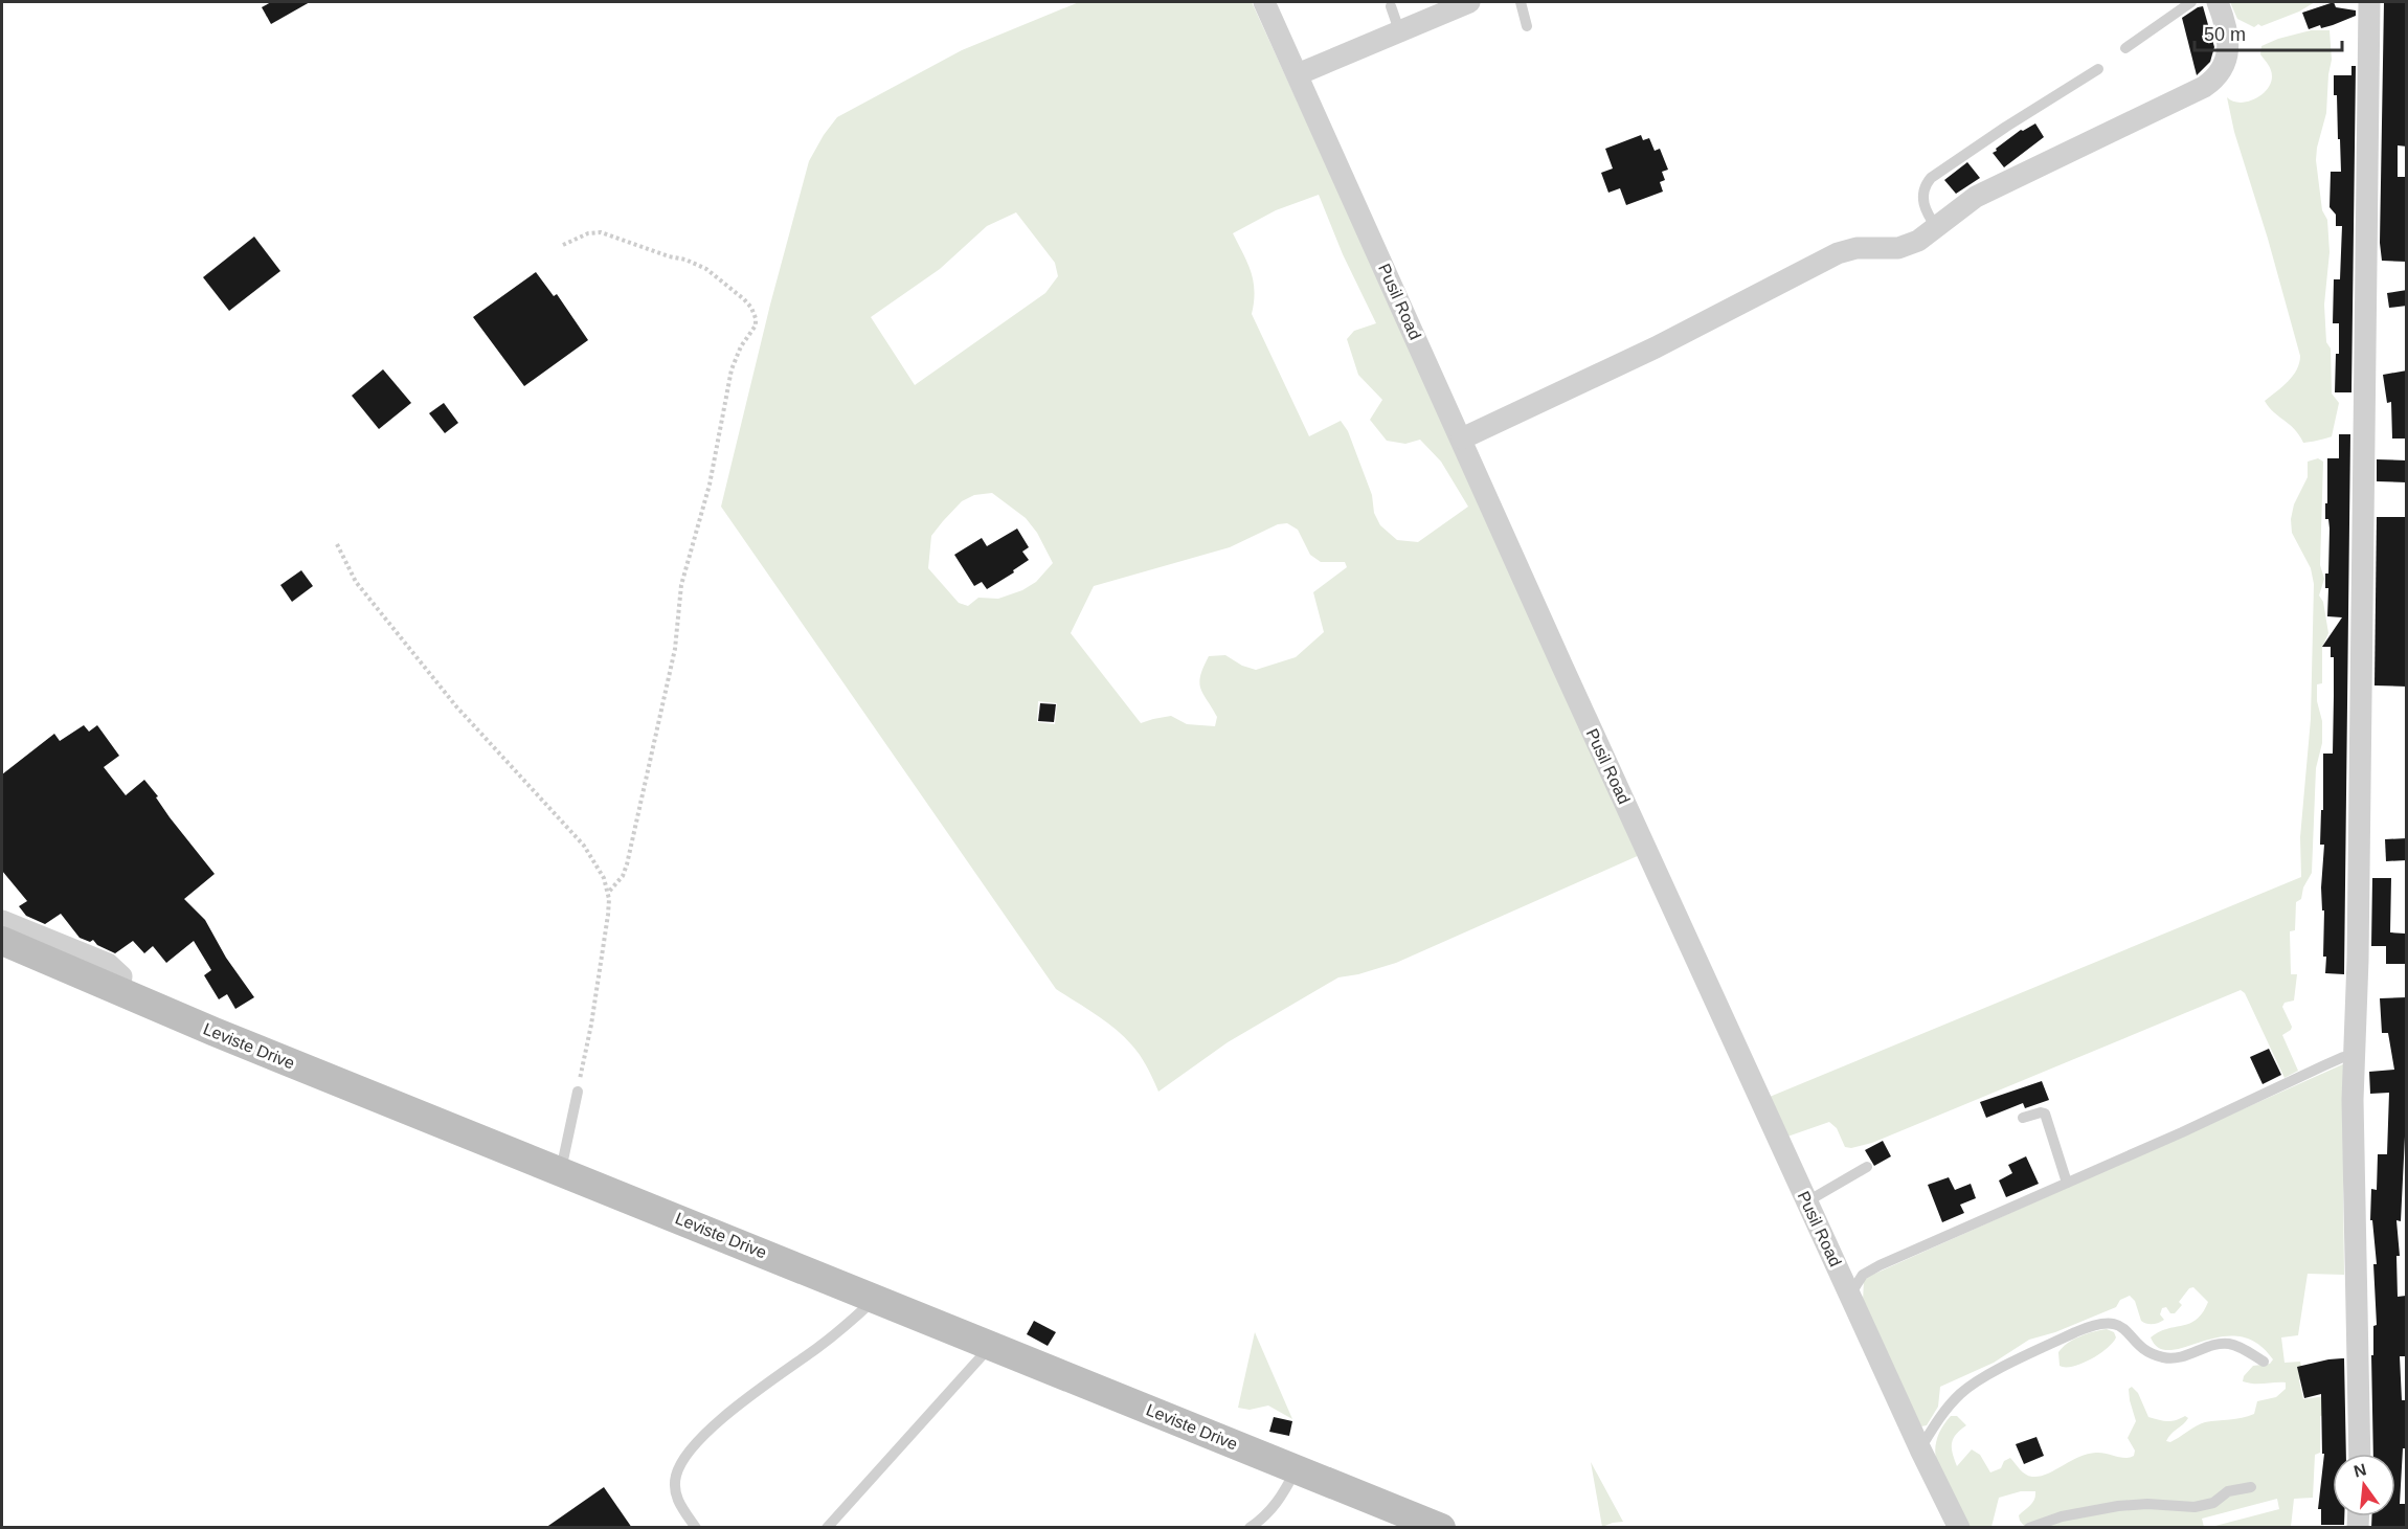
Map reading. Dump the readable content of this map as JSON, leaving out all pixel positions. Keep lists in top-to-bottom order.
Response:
{
  "streets": {
    "main road": ["Leviste Drive"],
    "street": ["Pusil Road"]
  },
  "scale_bar": "50 m",
  "north": "top"
}
